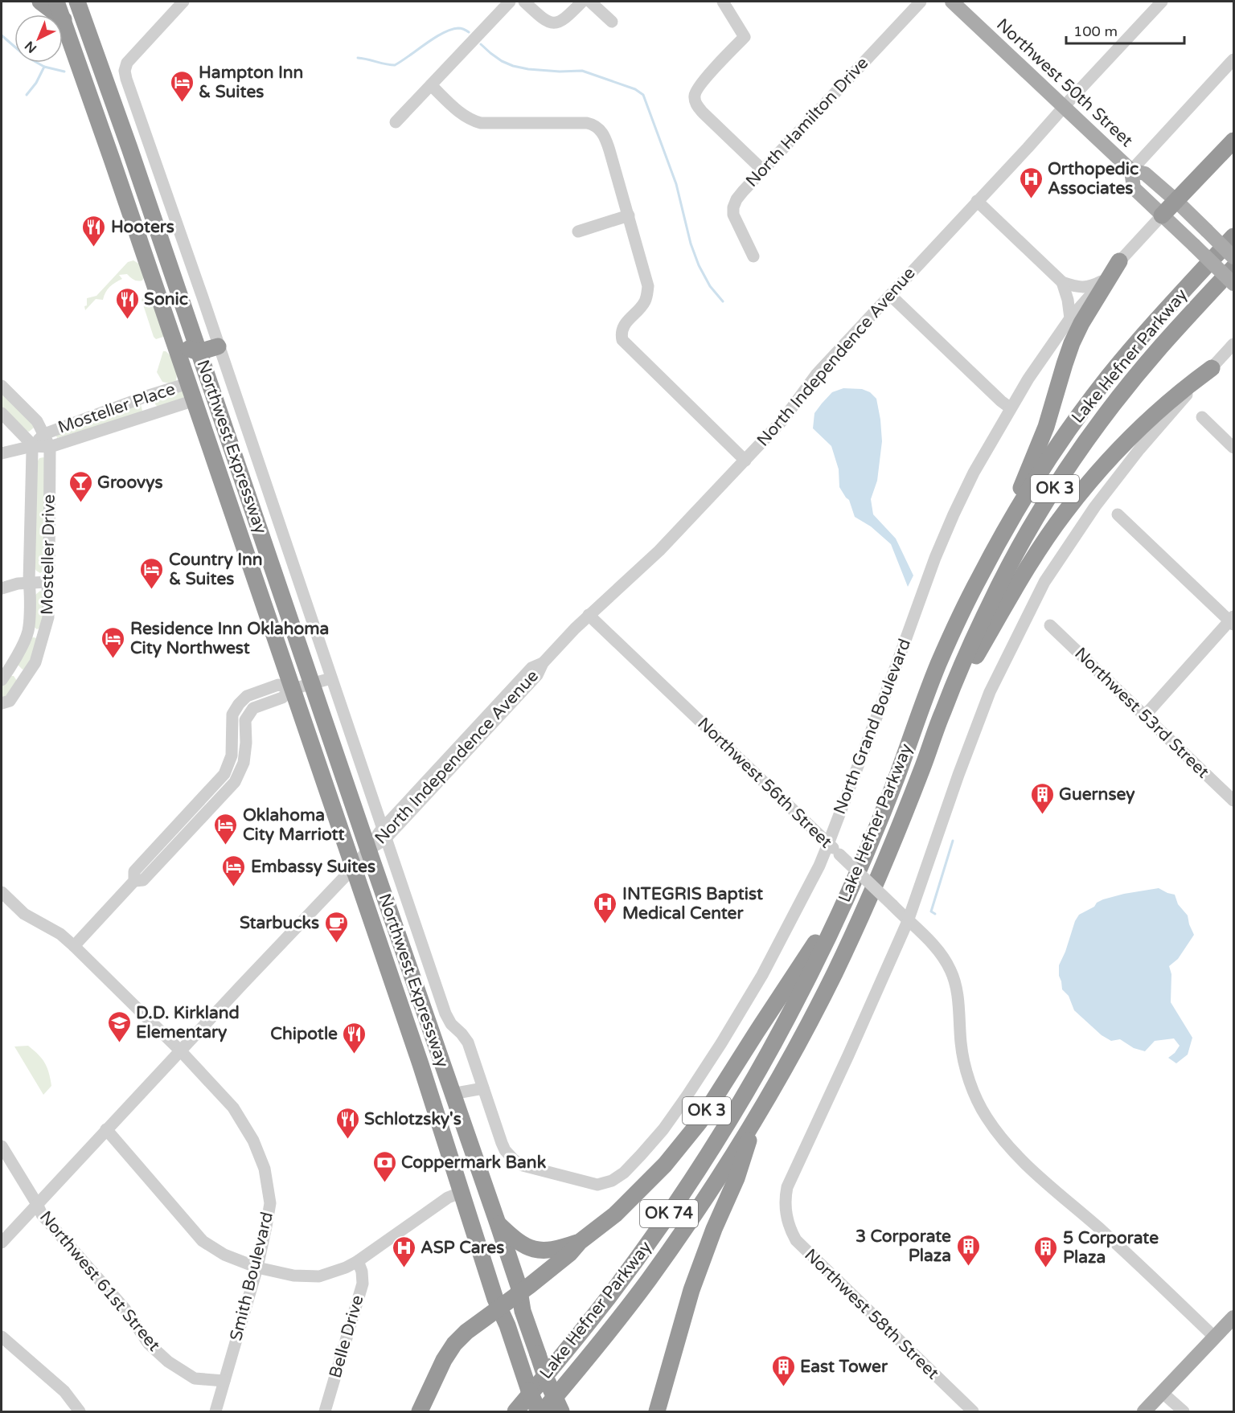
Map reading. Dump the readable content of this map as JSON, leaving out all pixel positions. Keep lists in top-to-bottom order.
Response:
{
  "streets": {
    "highway": [
      "Lake Hefner Parkway",
      "Northwest Expressway",
      "OK 3",
      "OK 74"
    ],
    "main road": ["Northwest 50th Street"],
    "street": [
      "North Hamilton Drive",
      "North Independence Avenue",
      "Mosteller Place",
      "Mosteller Drive",
      "Northwest 53rd Street",
      "North Grand Boulevard",
      "Northwest 56th Street",
      "Smith Boulevard",
      "Northwest 61st Street",
      "Northwest 58th Street",
      "Belle Drive"
    ]
  },
  "crossings": [
    ["Northwest 50th Street", "North Independence Avenue"],
    ["Northwest 50th Street", "North Grand Boulevard"],
    ["Lake Hefner Parkway", "OK 3"],
    ["North Independence Avenue", "Northwest Expressway"],
    ["North Independence Avenue", "Northwest 56th Street"],
    ["North Independence Avenue", "Smith Boulevard"],
    ["North Independence Avenue", "Northwest 61st Street"],
    ["Mosteller Place", "Northwest Expressway"],
    ["Mosteller Place", "Mosteller Drive"],
    ["Northwest Expressway", "OK 3"],
    ["Northwest Expressway", "North Grand Boulevard"],
    ["North Grand Boulevard", "Northwest 56th Street"],
    ["Northwest 56th Street", "Northwest 58th Street"],
    ["Smith Boulevard", "Northwest 61st Street"]
  ],
  "places": {
    "hotel": [
      "Hampton Inn & Suites",
      "Country Inn & Suites",
      "Residence Inn Oklahoma City Northwest",
      "Oklahoma City Marriott",
      "Embassy Suites"
    ],
    "hospital": ["Orthopedic Associates", "INTEGRIS Baptist Medical Center", "ASP Cares"],
    "restaurant": [
      "Hooters",
      "Sonic",
      "Chipotle",
      "Schlotzsky's"
    ],
    "bar": ["Groovys"],
    "building": [
      "Guernsey",
      "3 Corporate Plaza",
      "5 Corporate Plaza",
      "East Tower"
    ],
    "cafe": ["Starbucks"],
    "school or university": ["D.D. Kirkland Elementary"],
    "bank": ["Coppermark Bank"]
  },
  "scale_bar": "100 m",
  "north": "bottom left"
}
